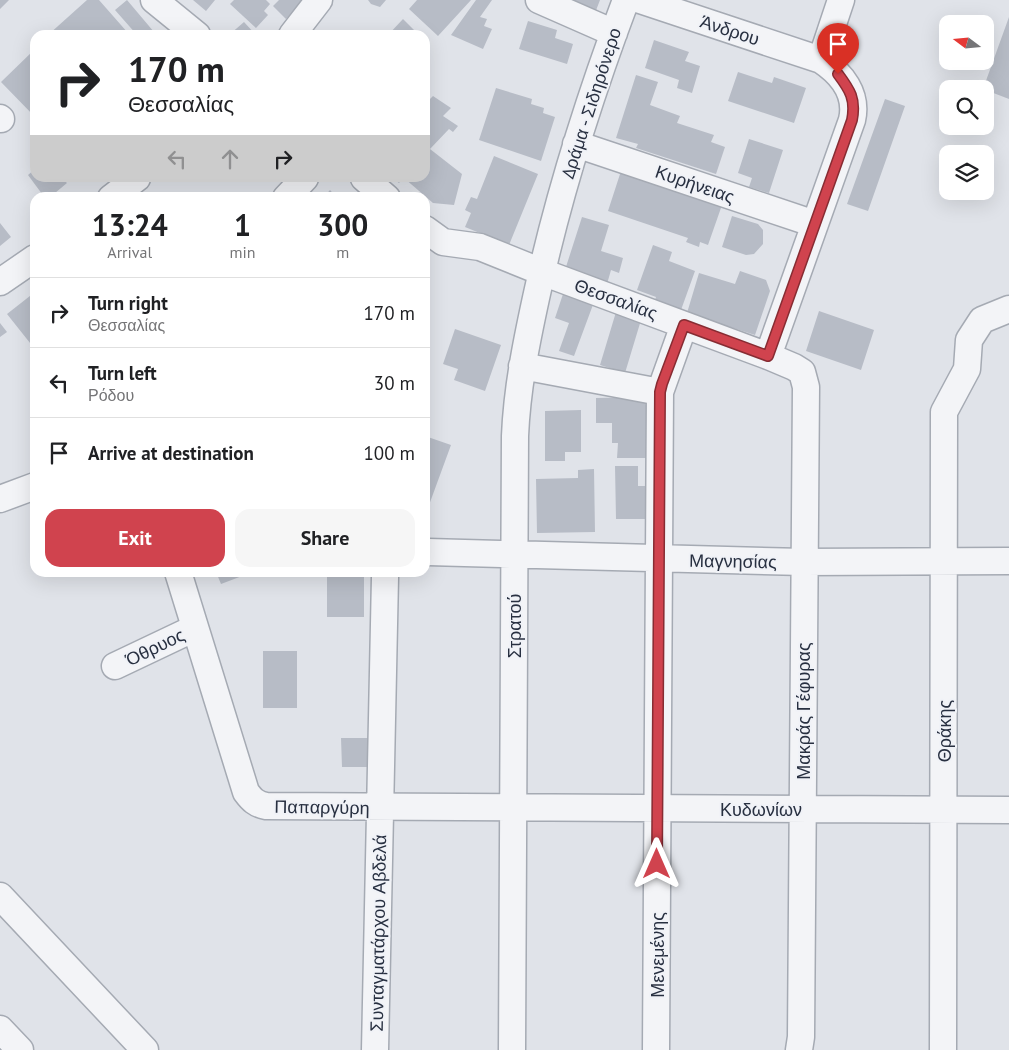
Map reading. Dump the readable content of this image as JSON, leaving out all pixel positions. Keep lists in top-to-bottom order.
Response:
{
  "streets": {
    "street": [
      "Άνδρου",
      "Δράμα - Σιδηρόνερο",
      "Κυρήνειας",
      "Θεσσαλίας",
      "Μαγνησίας",
      "Στρατού",
      "Όθρυος",
      "Μακράς Γέφυρας",
      "Θράκης",
      "Παπαργύρη",
      "Κυδωνίων",
      "Συνταγματάρχου Αβδελά",
      "Μενεμένης"
    ]
  },
  "crossings": [
    ["Δράμα - Σιδηρόνερο", "Κυρήνειας"],
    ["Δράμα - Σιδηρόνερο", "Στρατού"],
    ["Θεσσαλίας", "Στρατού"],
    ["Θεσσαλίας", "Μακράς Γέφυρας"],
    ["Θεσσαλίας", "Μενεμένης"],
    ["Μαγνησίας", "Στρατού"],
    ["Μαγνησίας", "Μακράς Γέφυρας"],
    ["Μαγνησίας", "Θράκης"],
    ["Μαγνησίας", "Μενεμένης"],
    ["Στρατού", "Παπαργύρη"],
    ["Στρατού", "Κυδωνίων"],
    ["Όθρυος", "Παπαργύρη"],
    ["Μακράς Γέφυρας", "Κυδωνίων"],
    ["Θράκης", "Κυδωνίων"],
    ["Παπαργύρη", "Κυδωνίων"],
    ["Παπαργύρη", "Συνταγματάρχου Αβδελά"],
    ["Κυδωνίων", "Μενεμένης"]
  ],
  "north": "left",
  "page": {
    "turn": ["170 m", "Θεσσαλίας"],
    "eta": [
      "13:24",
      "Arrival",
      "1",
      "min",
      "300",
      "m"
    ],
    "list": [
      {
        "name": "Turn right",
        "note": "Θεσσαλίας",
        "value": "170 m"
      },
      {
        "name": "Turn left",
        "note": "Ρόδου",
        "value": "30 m"
      },
      {
        "name": "Arrive at destination",
        "value": "100 m"
      }
    ],
    "buttons": ["Exit", "Share"]
  }
}
